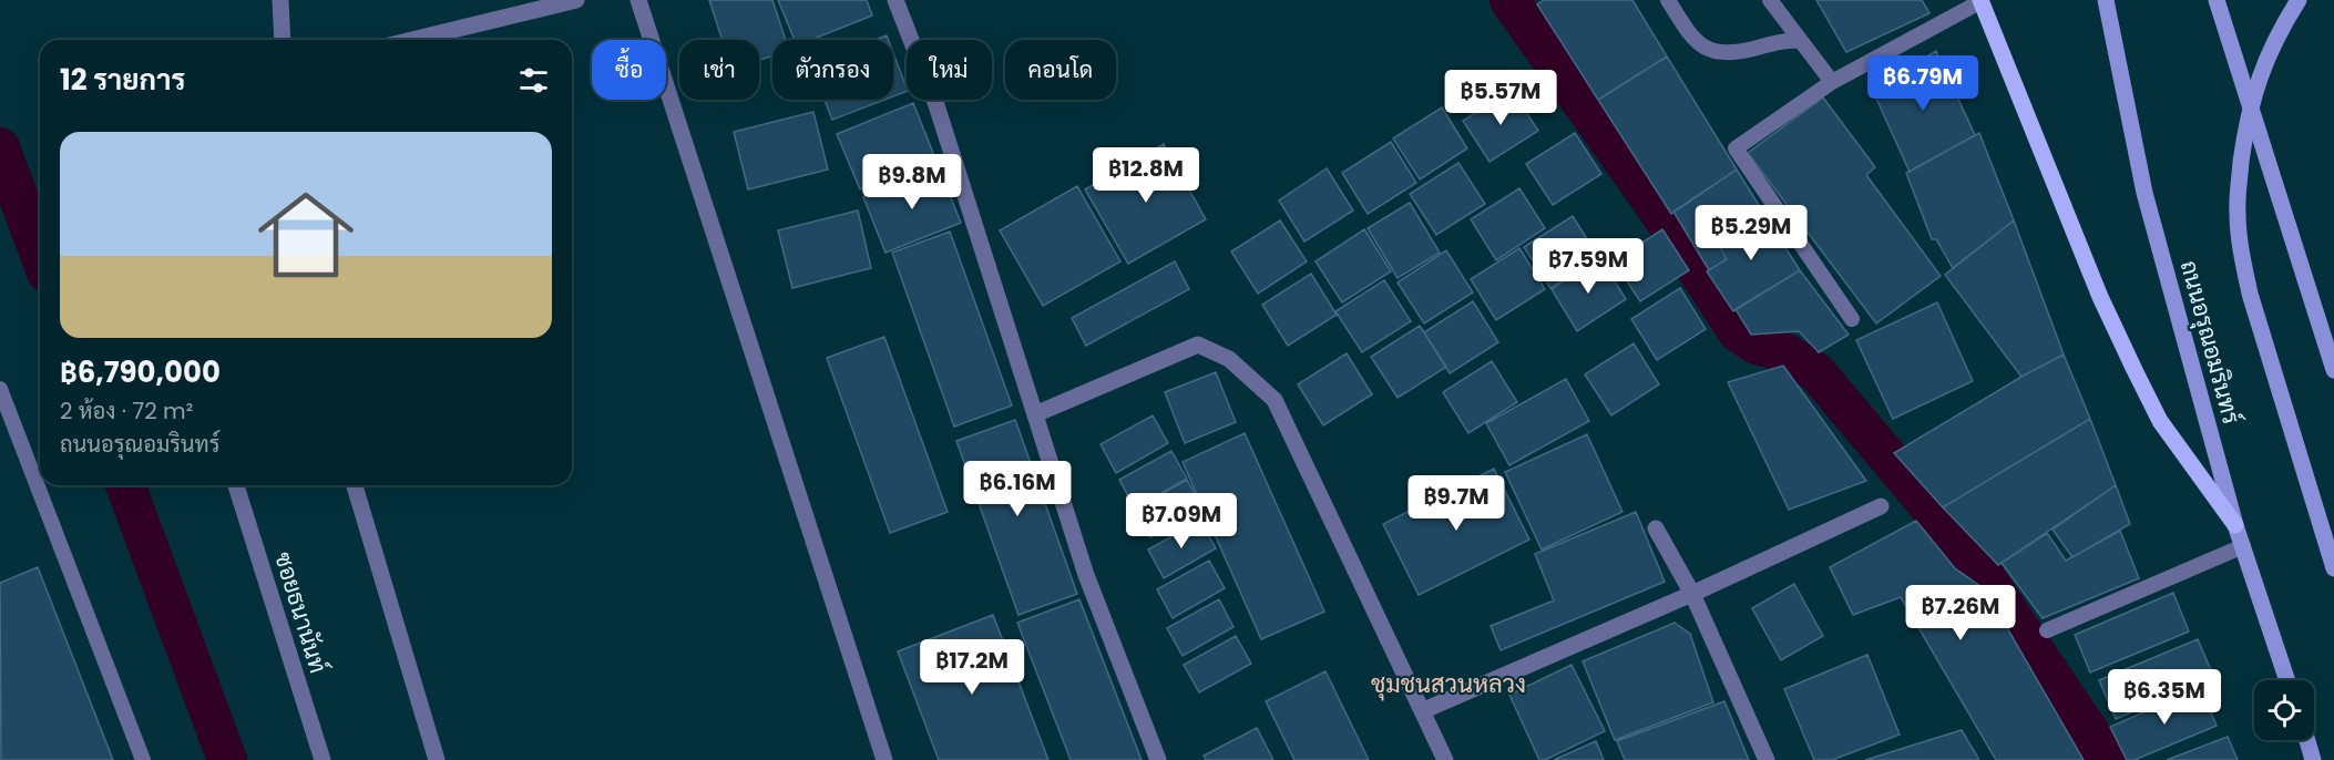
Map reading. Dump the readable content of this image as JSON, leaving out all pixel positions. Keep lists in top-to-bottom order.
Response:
{
  "streets": {
    "main road": ["ถนนอรุณอมรินทร์"],
    "street": ["ซอยธนานันท์"]
  },
  "districts": ["ชุมชนสวนหลวง"],
  "page": {
    "chip": [
      "ซื้อ",
      "เช่า",
      "ตัวกรอง",
      "ใหม่",
      "คอนโด"
    ],
    "heading": "12 รายการ",
    "price": [
      "฿6.79M",
      "฿5.57M",
      "฿12.8M",
      "฿9.8M",
      "฿5.29M",
      "฿7.59M",
      "฿6.16M",
      "฿9.7M",
      "฿7.09M",
      "฿7.26M",
      "฿17.2M",
      "฿6.35M"
    ],
    "list": [
      {
        "name": "฿6,790,000",
        "note": "2 ห้อง · 72 m² · ถนนอรุณอมรินทร์"
      }
    ]
  }
}
